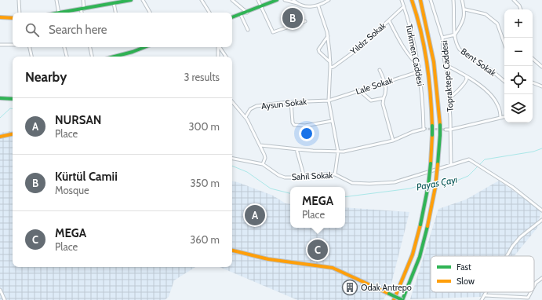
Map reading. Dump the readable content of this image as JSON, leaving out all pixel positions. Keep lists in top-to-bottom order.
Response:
{
  "streets": {
    "street": [
      "Yıldız Sokak",
      "Türkmen Caddesi",
      "Bent Sokak",
      "Topraktepe Caddesi",
      "Lale Sokak",
      "Aysun Sokak",
      "Sahil Sokak"
    ]
  },
  "crossings": [
    ["Yıldız Sokak", "Türkmen Caddesi"],
    ["Türkmen Caddesi", "Lale Sokak"],
    ["Bent Sokak", "Topraktepe Caddesi"],
    ["Topraktepe Caddesi", "Sahil Sokak"],
    ["Lale Sokak", "Aysun Sokak"]
  ],
  "water": ["Payas Çayı"],
  "places": {
    "building": ["Odak Antrepo"]
  },
  "legend": ["Fast", "Slow"],
  "page": {
    "pins": ["B", "A", "C"],
    "map_buttons": ["+", "−"],
    "search": "Search here",
    "heading": ["Nearby", "3 results"],
    "list": [
      {
        "mark": "A",
        "name": "NURSAN",
        "note": "Place",
        "value": "300 m"
      },
      {
        "mark": "B",
        "name": "Kürtül Camii",
        "note": "Mosque",
        "value": "350 m"
      },
      {
        "mark": "C",
        "name": "MEGA",
        "note": "Place",
        "value": "360 m"
      }
    ],
    "popup": ["MEGA", "Place"]
  }
}
